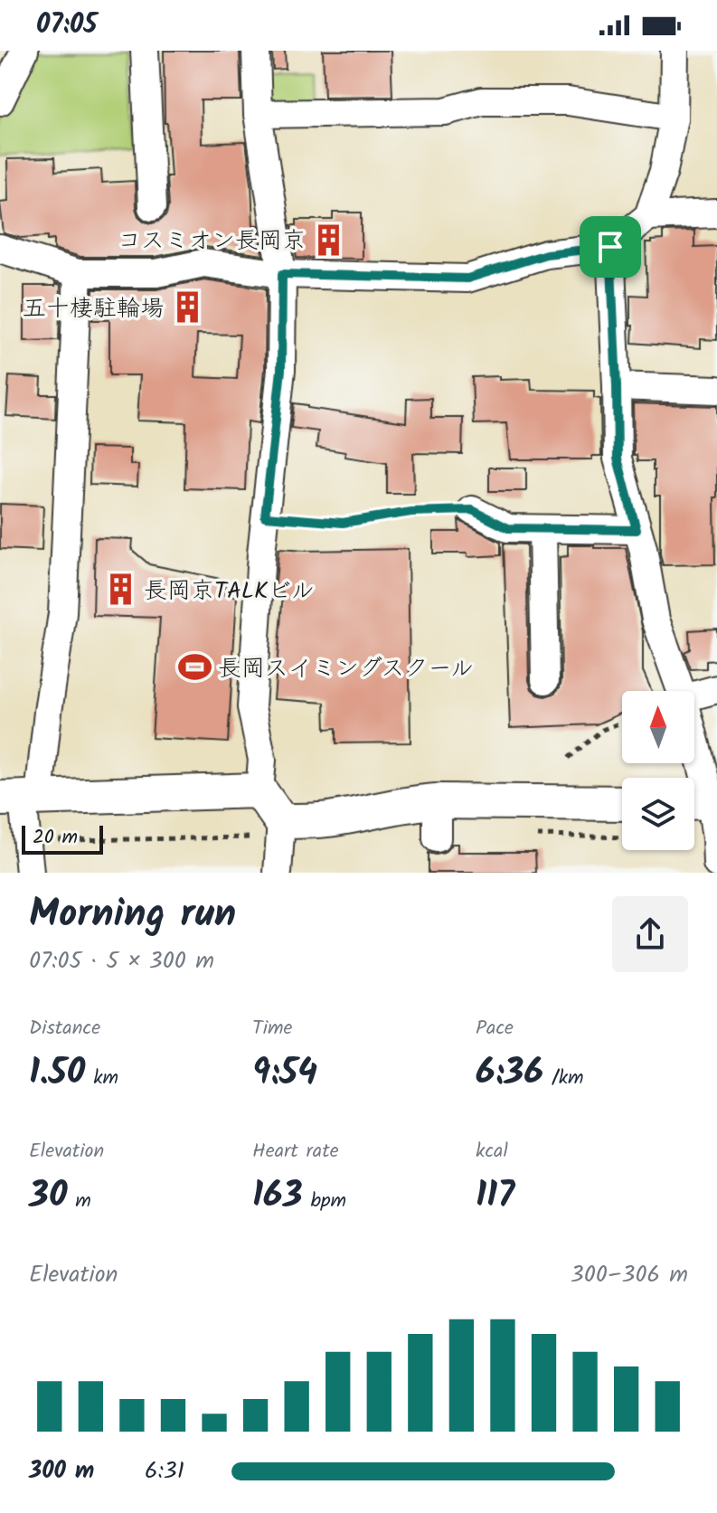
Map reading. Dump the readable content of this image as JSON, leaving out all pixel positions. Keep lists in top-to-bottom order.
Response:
{
  "places": {
    "building": ["コスミオン長岡京", "五十棲駐輪場", "長岡京TALKビル"],
    "sports": ["長岡スイミングスクール"]
  },
  "scale_bar": "20 m",
  "north": "top",
  "page": {
    "status": "07:05",
    "scale": "20 m",
    "heading": ["Morning run", "07:05 · 5 × 300 m"],
    "stats": [
      ["Distance", "1.50 km"],
      ["Time", "9:54"],
      ["Pace", "6:36 /km"],
      ["Elevation", "30 m"],
      ["Heart rate", "163 bpm"],
      ["kcal", "117"]
    ],
    "chart": ["Elevation", "300–306 m"],
    "list": [
      {
        "name": "300 m",
        "note": "6:31"
      }
    ]
  }
}
